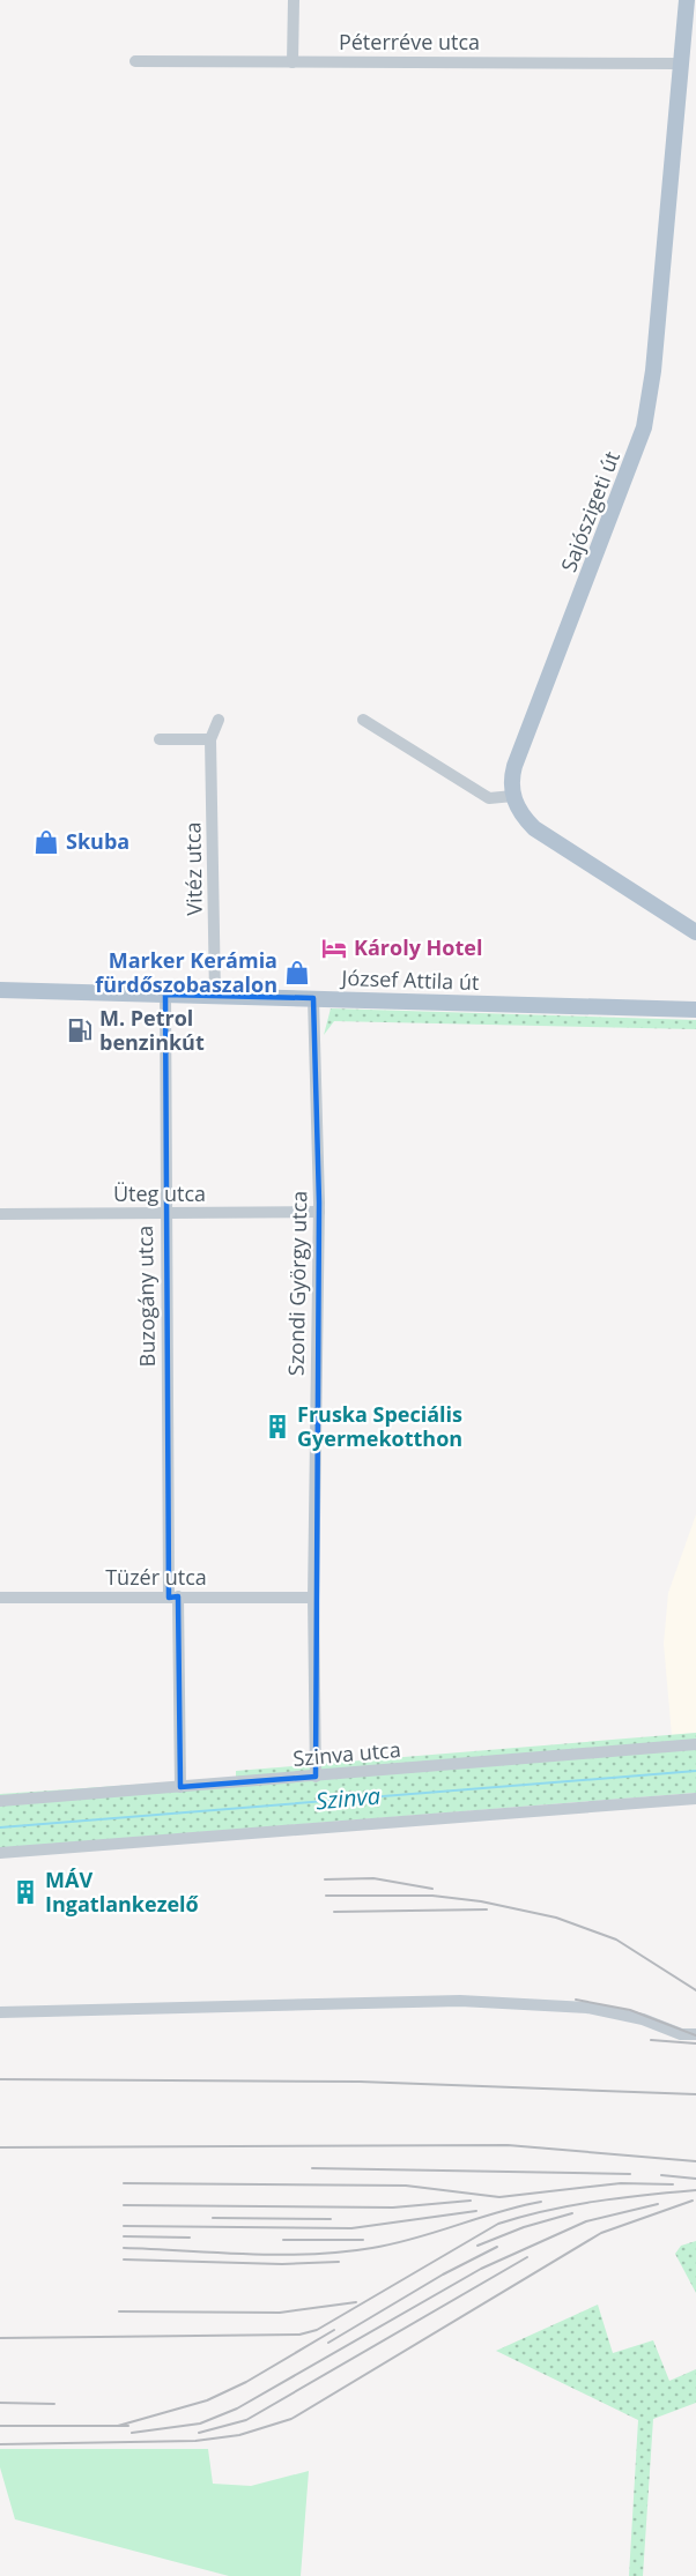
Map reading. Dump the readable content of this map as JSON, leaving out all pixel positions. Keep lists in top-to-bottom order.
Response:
{
  "streets": {
    "main road": ["Sajószigeti út", "József Attila út"],
    "street": [
      "Péterréve utca",
      "Vitéz utca",
      "Üteg utca",
      "Szondi György utca",
      "Buzogány utca",
      "Tüzér utca",
      "Szinva utca"
    ]
  },
  "crossings": [
    ["Péterréve utca", "Sajószigeti út"],
    ["Vitéz utca", "József Attila út"],
    ["József Attila út", "Szondi György utca"],
    ["József Attila út", "Buzogány utca"],
    ["Üteg utca", "Szondi György utca"],
    ["Üteg utca", "Buzogány utca"],
    ["Szondi György utca", "Tüzér utca"],
    ["Szondi György utca", "Szinva utca"],
    ["Buzogány utca", "Tüzér utca"],
    ["Buzogány utca", "Szinva utca"]
  ],
  "water": ["Szinva"],
  "places": {
    "shop": ["Skuba", "Marker Kerámia fürdőszobaszalon"],
    "hotel": ["Károly Hotel"],
    "fuel station": ["M. Petrol benzinkút"],
    "building": ["Fruska Speciális Gyermekotthon", "MÁV Ingatlankezelő"]
  }
}
